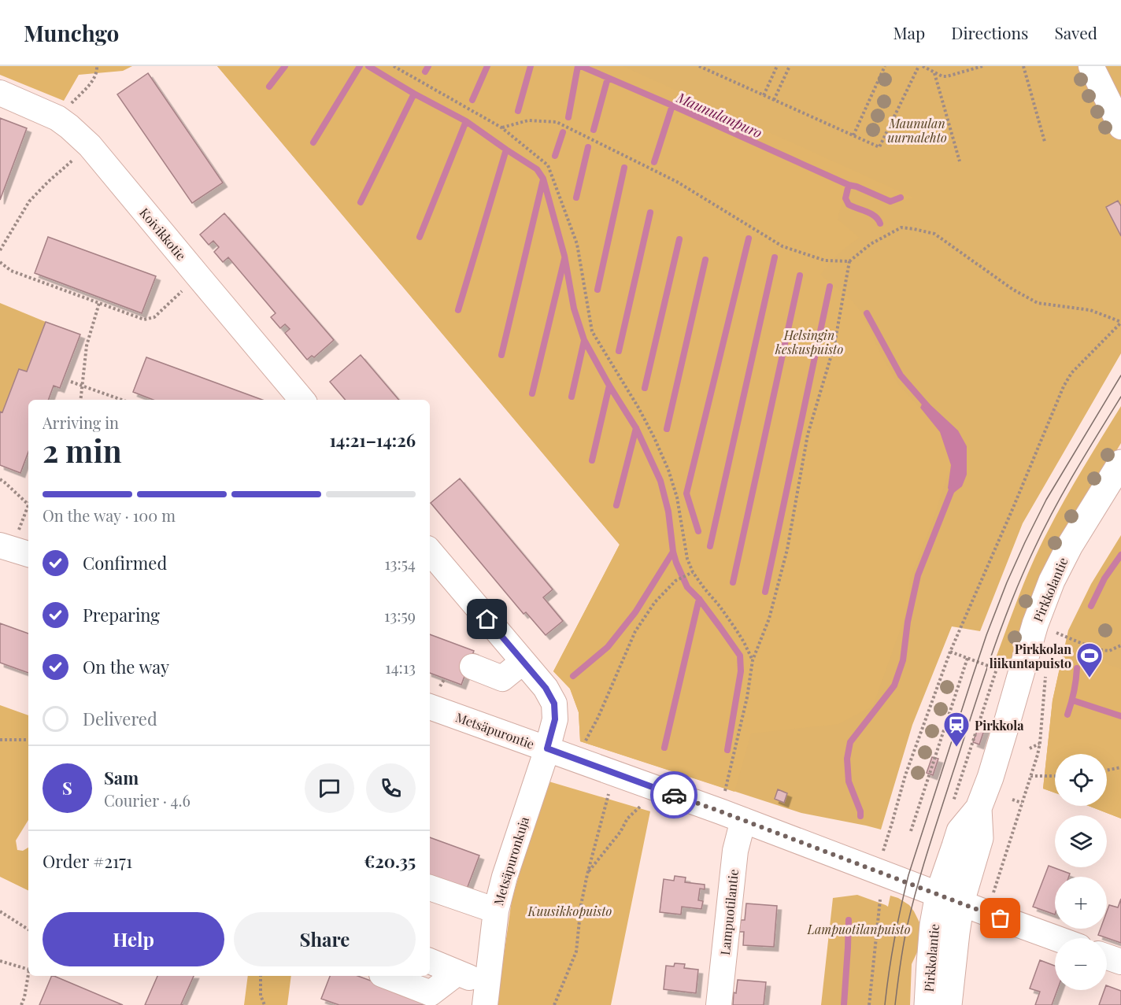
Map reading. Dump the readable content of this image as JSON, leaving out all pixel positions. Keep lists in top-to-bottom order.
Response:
{
  "streets": {
    "main road": ["Pirkkolantie"],
    "street": [
      "Koivikkotie",
      "Metsäpurontie",
      "Metsäpuronkuja",
      "Lampuotilantie"
    ]
  },
  "crossings": [
    ["Pirkkolantie", "Metsäpurontie"],
    ["Metsäpurontie", "Metsäpuronkuja"],
    ["Metsäpurontie", "Lampuotilantie"]
  ],
  "water": ["Maunulanpuro"],
  "parks": [
    "Maunulan uurnalehto",
    "Helsingin keskuspuisto",
    "Kuusikkopuisto",
    "Lampuotilanpuisto"
  ],
  "places": {
    "sports": ["Pirkkolan liikuntapuisto"],
    "station": ["Pirkkola"]
  },
  "page": {
    "header": "Munchgo",
    "nav": ["Map", "Directions", "Saved"],
    "heading": ["2 min", "Arriving in", "14:21–14:26"],
    "panel": [
      "Sam",
      "Courier · 4.6",
      "Order #2171",
      "€20.35"
    ],
    "bar": "On the way · 100 m",
    "list": [
      ["Confirmed", "13:54"],
      ["Preparing", "13:59"],
      ["On the way", "14:13"],
      "Delivered"
    ],
    "map_buttons": ["+", "−"],
    "round": "S",
    "buttons": ["Help", "Share"]
  }
}
